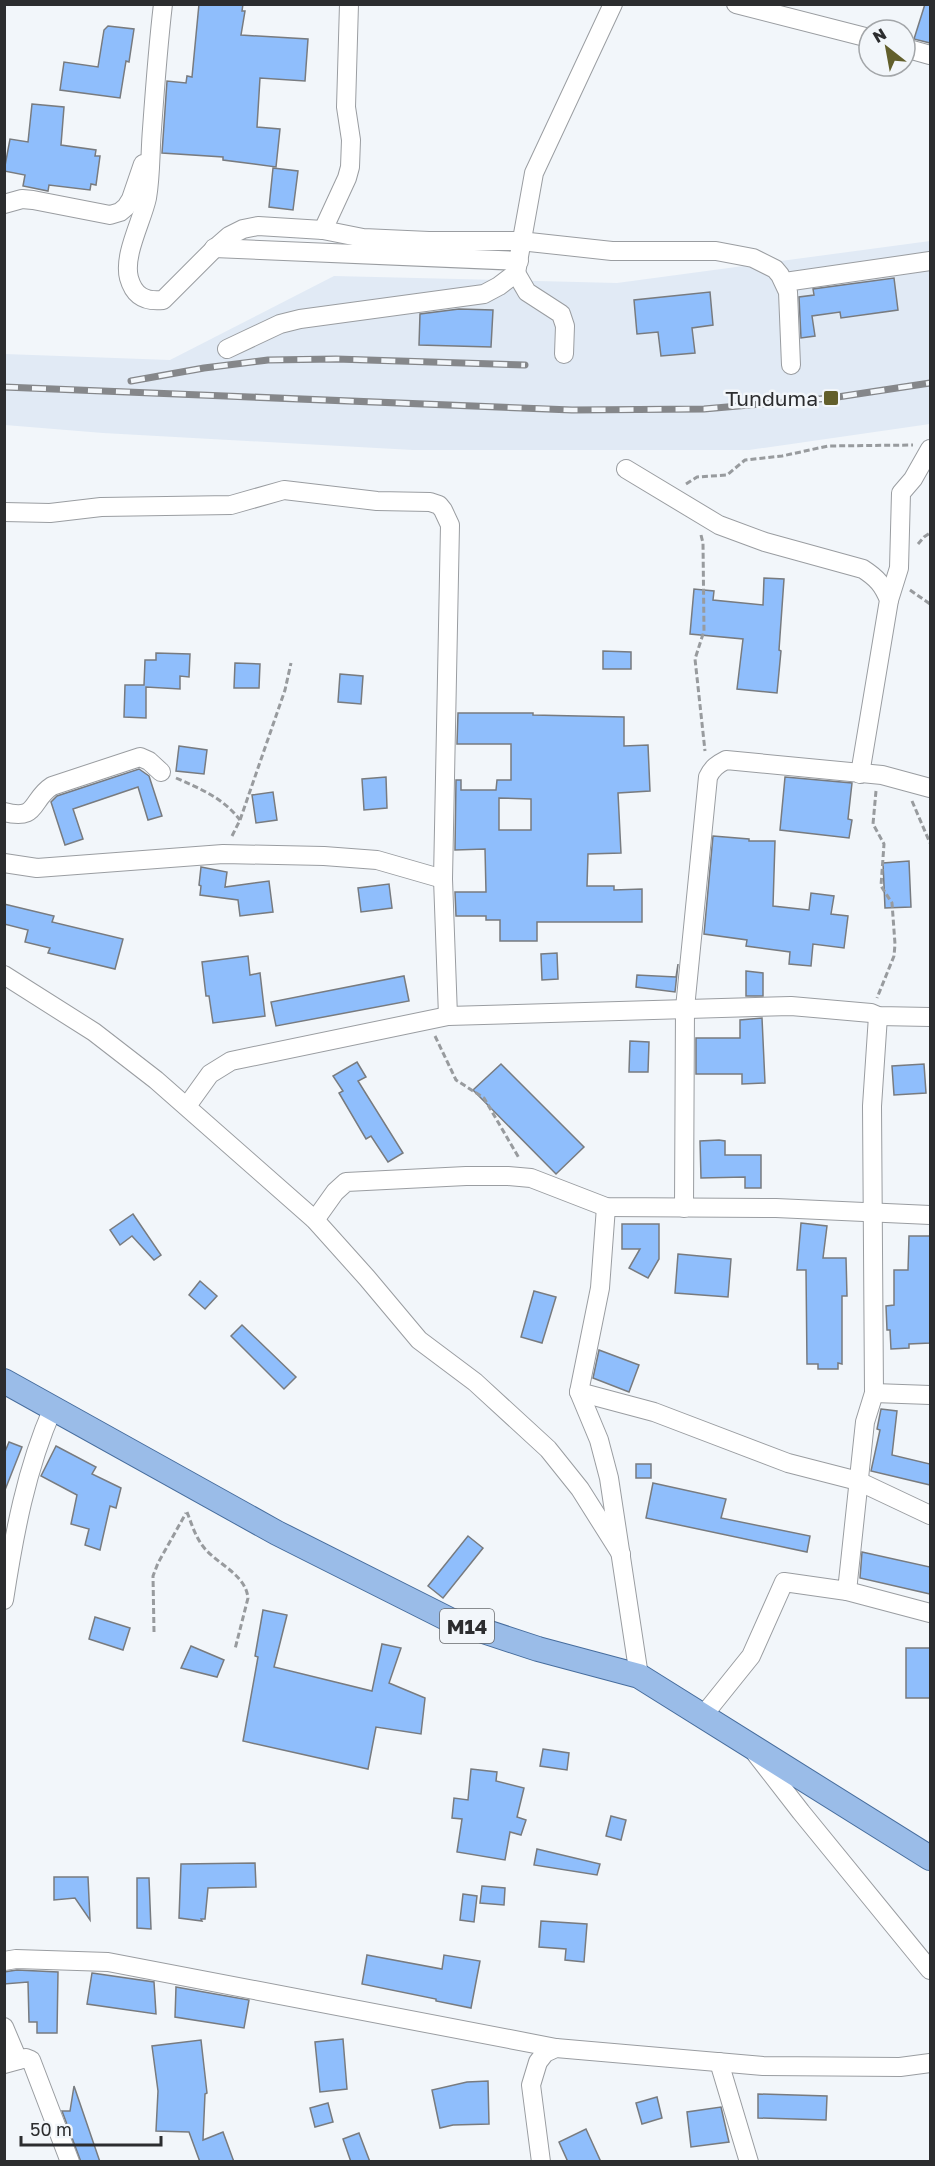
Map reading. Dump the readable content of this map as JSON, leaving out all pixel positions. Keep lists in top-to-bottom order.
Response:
{
  "streets": {
    "main road": ["M14"]
  },
  "places": {
    "transit": ["Tunduma"]
  },
  "scale_bar": "50 m",
  "north": "top left"
}
